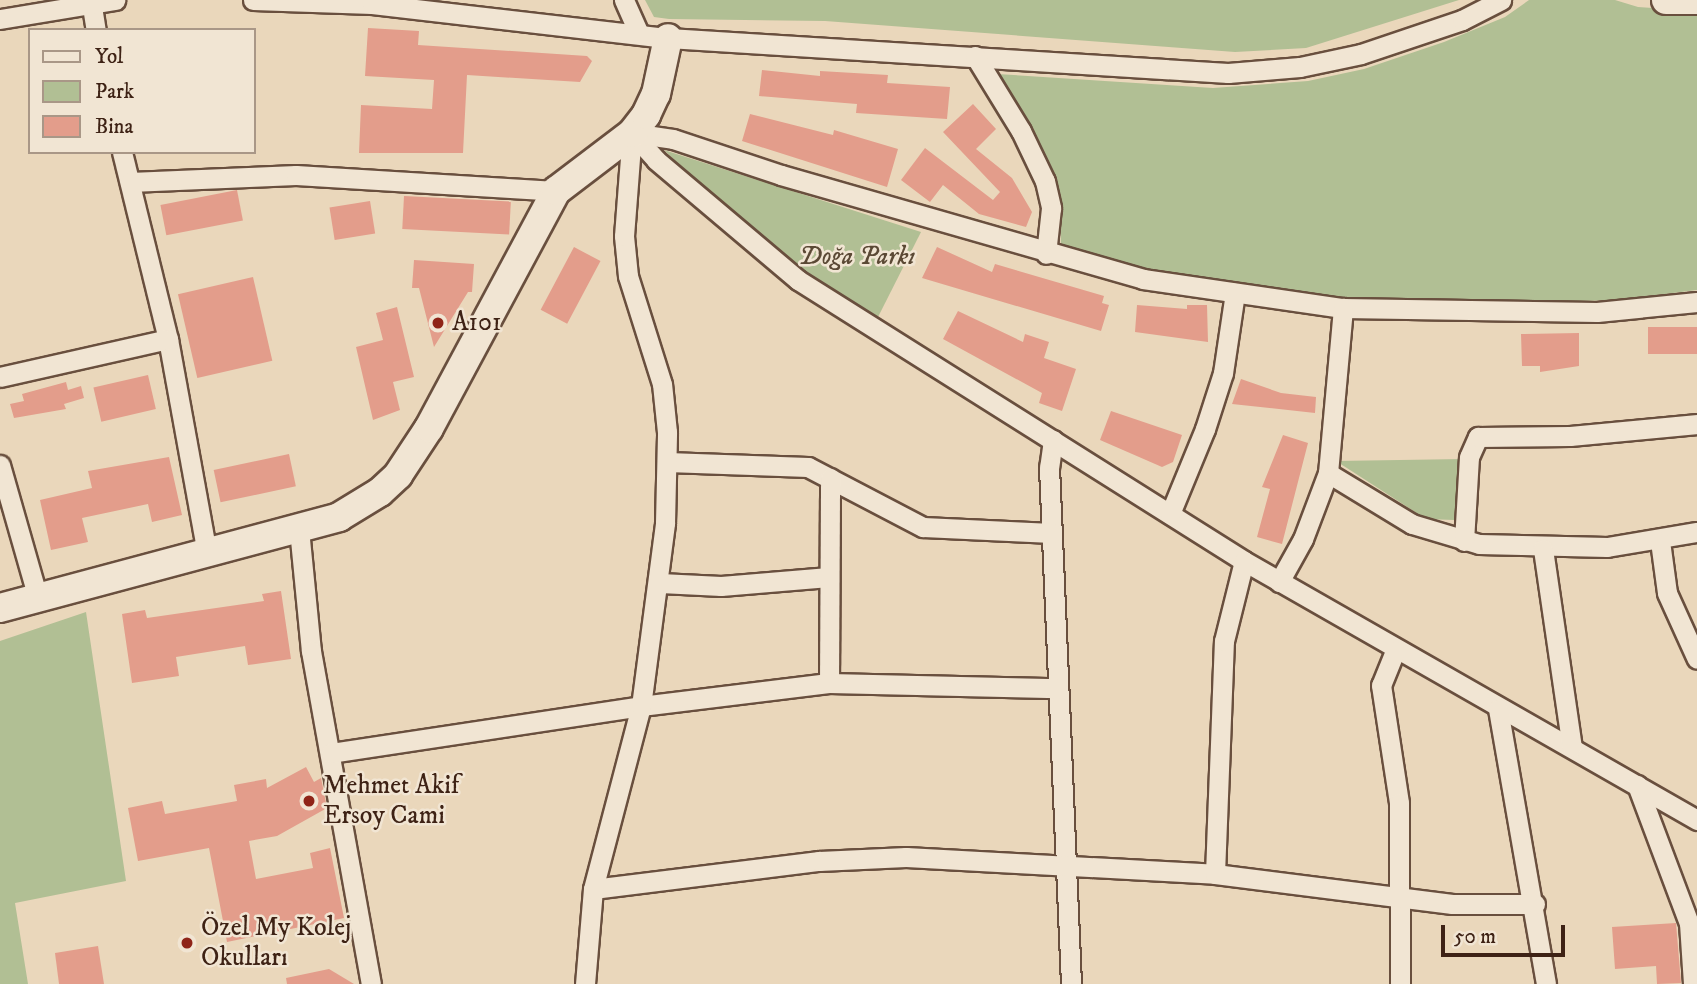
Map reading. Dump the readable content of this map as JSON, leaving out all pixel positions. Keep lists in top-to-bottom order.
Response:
{
  "parks": ["Doğa Parkı"],
  "places": ["A101", "Mehmet Akif Ersoy Cami", "Özel My Kolej Okulları"],
  "legend": ["Yol", "Park", "Bina"],
  "scale_bar": "50 m"
}
